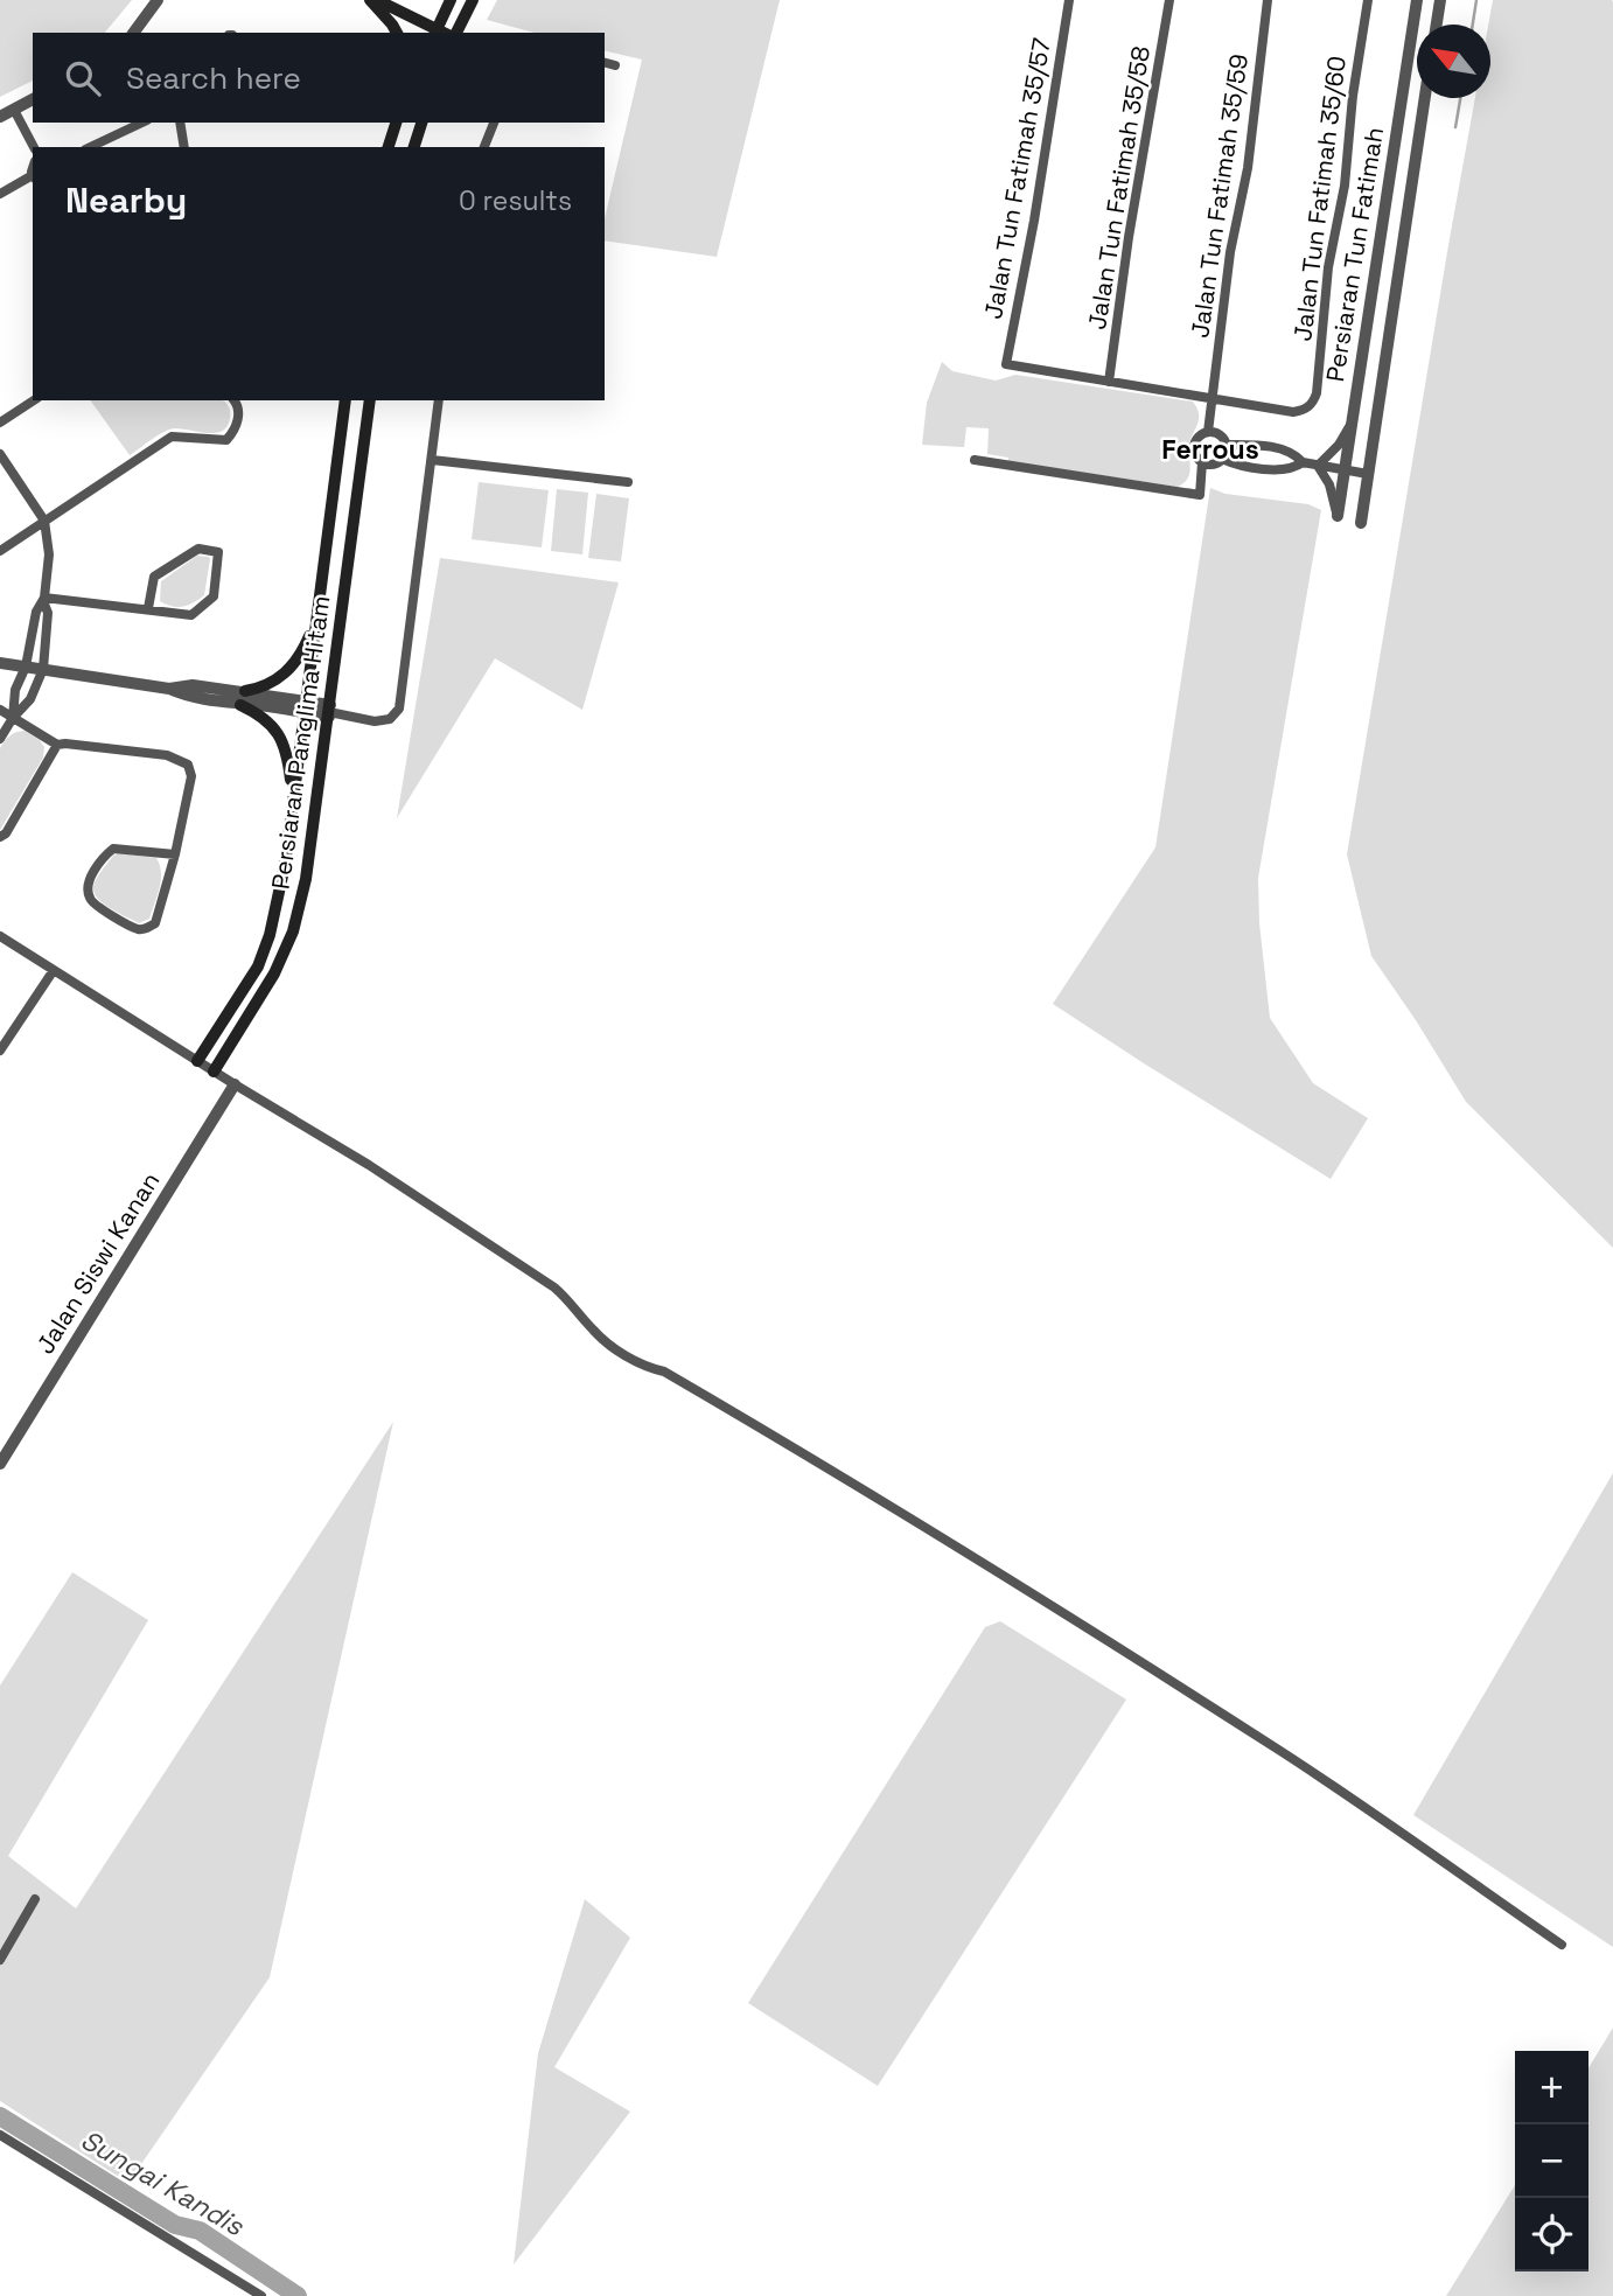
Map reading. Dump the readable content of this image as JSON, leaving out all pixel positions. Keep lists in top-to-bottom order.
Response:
{
  "streets": {
    "main road": ["Persiaran Panglima Hitam"],
    "street": [
      "Jalan Tun Fatimah 35/57",
      "Jalan Tun Fatimah 35/58",
      "Jalan Tun Fatimah 35/59",
      "Jalan Tun Fatimah 35/60",
      "Persiaran Tun Fatimah",
      "Jalan Siswi Kanan"
    ]
  },
  "crossings": [
    ["Jalan Tun Fatimah 35/57", "Jalan Tun Fatimah 35/58"],
    ["Jalan Tun Fatimah 35/59", "Jalan Tun Fatimah 35/60"]
  ],
  "districts": ["Ferrous"],
  "water": ["Sungai Kandis"],
  "north": "top left",
  "page": {
    "search": "Search here",
    "heading": ["Nearby", "0 results"],
    "map_buttons": ["+", "−"]
  }
}
